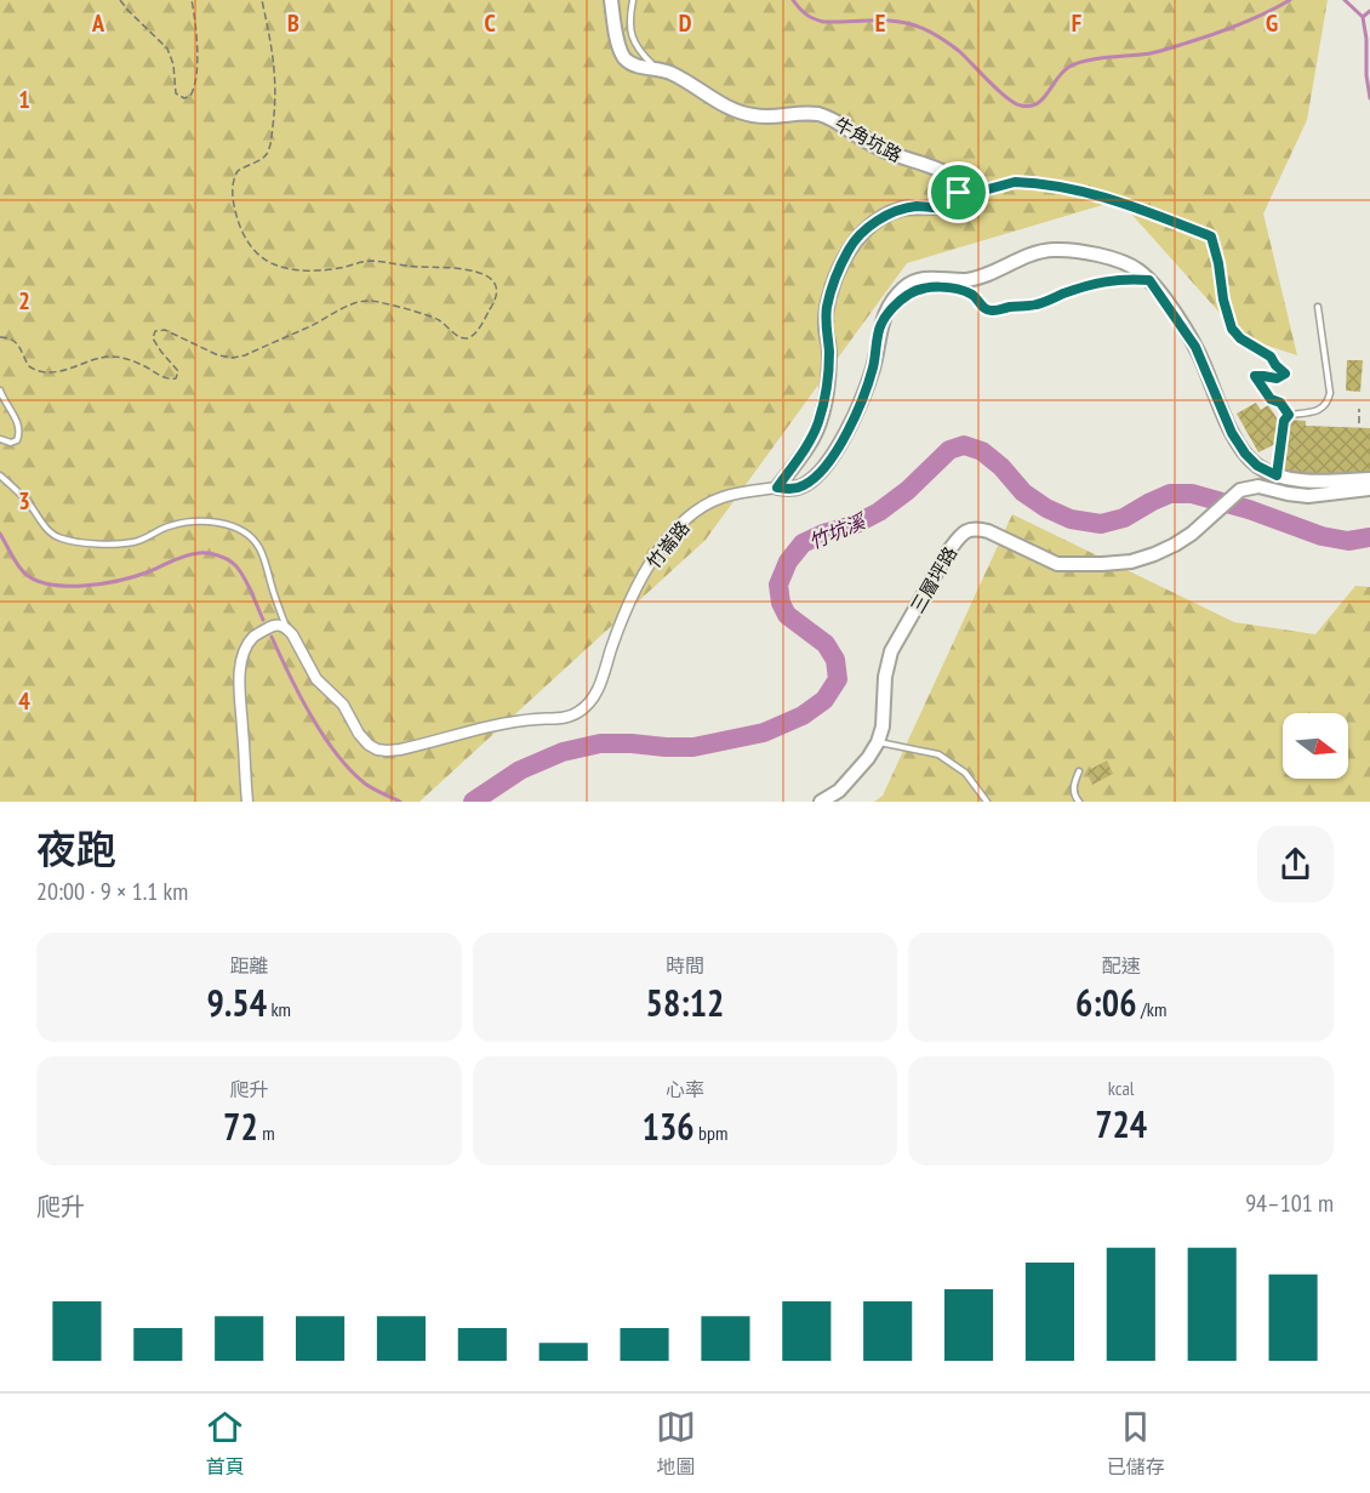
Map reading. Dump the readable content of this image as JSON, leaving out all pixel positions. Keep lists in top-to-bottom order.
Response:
{
  "streets": {
    "street": ["牛角坑路", "竹崙路", "三層坪路"]
  },
  "water": ["竹坑溪"],
  "north": "right",
  "page": {
    "heading": ["夜跑", "20:00 · 9 × 1.1 km"],
    "stats": [
      ["距離", "9.54 km"],
      ["時間", "58:12"],
      ["配速", "6:06 /km"],
      ["爬升", "72 m"],
      ["心率", "136 bpm"],
      ["kcal", "724"]
    ],
    "chart": ["爬升", "94–101 m"],
    "tabs": ["首頁", "地圖", "已儲存"]
  },
  "grid": {
    "columns": [
      "A",
      "B",
      "C",
      "D",
      "E",
      "F",
      "G"
    ],
    "rows": [
      "1",
      "2",
      "3",
      "4"
    ]
  }
}
